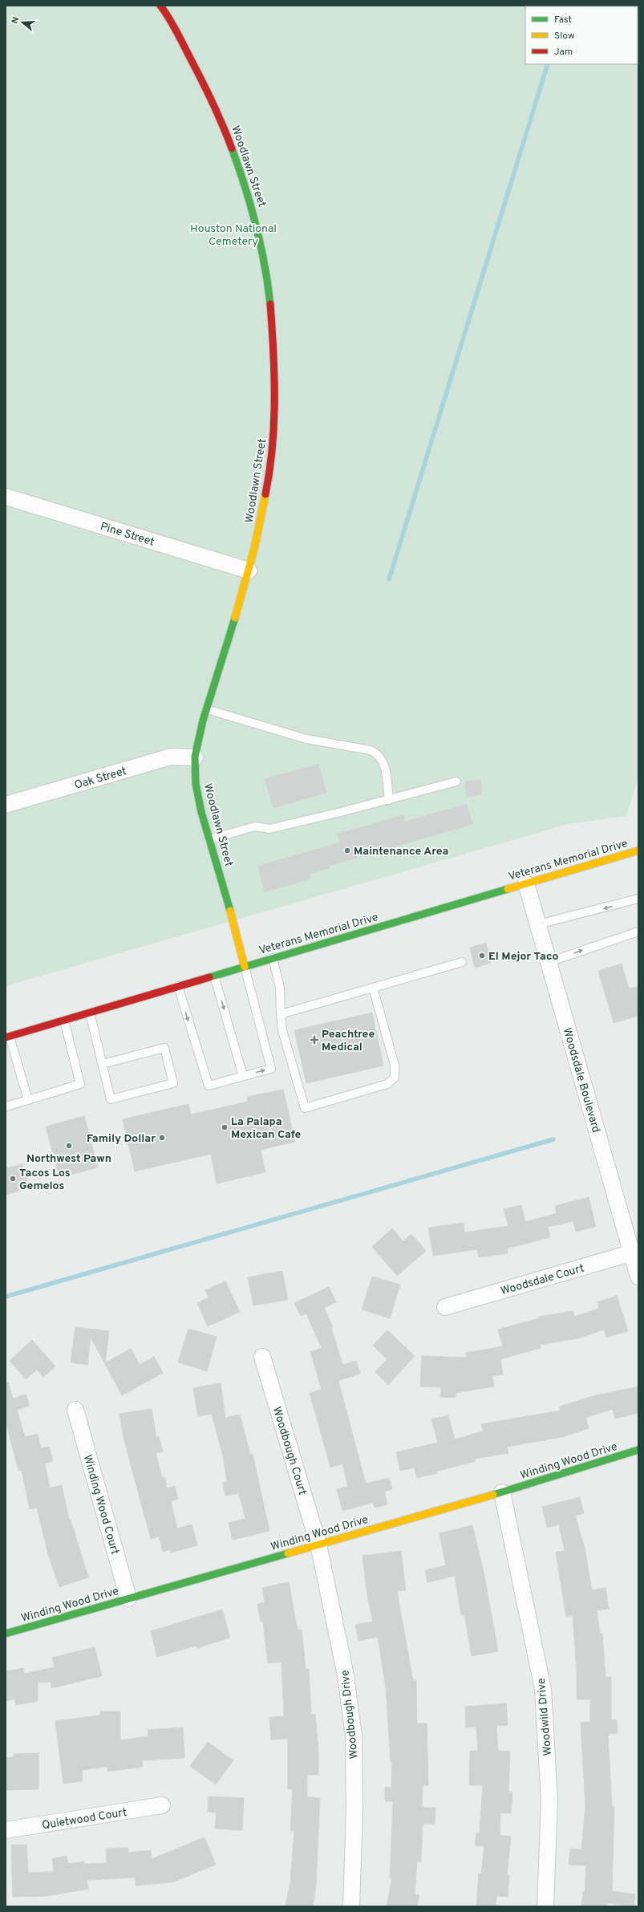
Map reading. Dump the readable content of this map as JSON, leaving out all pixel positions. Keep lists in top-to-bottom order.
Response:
{
  "streets": {
    "street": [
      "Woodlawn Street",
      "Pine Street",
      "Oak Street",
      "Veterans Memorial Drive",
      "Woodsdale Boulevard",
      "Woodsdale Court",
      "Woodbough Court",
      "Winding Wood Drive",
      "Winding Wood Court",
      "Woodbough Drive",
      "Woodwild Drive",
      "Quietwood Court"
    ]
  },
  "crossings": [
    ["Woodlawn Street", "Pine Street"],
    ["Woodlawn Street", "Oak Street"],
    ["Woodlawn Street", "Veterans Memorial Drive"],
    ["Veterans Memorial Drive", "Woodsdale Boulevard"],
    ["Woodsdale Boulevard", "Woodsdale Court"],
    ["Woodbough Court", "Winding Wood Drive"],
    ["Woodbough Court", "Woodbough Drive"],
    ["Winding Wood Drive", "Winding Wood Court"],
    ["Winding Wood Drive", "Woodbough Drive"],
    ["Winding Wood Drive", "Woodwild Drive"]
  ],
  "parks": ["Houston National Cemetery"],
  "places": {
    "other": [
      "Maintenance Area",
      "El Mejor Taco",
      "La Palapa Mexican Cafe",
      "Family Dollar",
      "Northwest Pawn",
      "Tacos Los Gemelos"
    ],
    "health": ["Peachtree Medical"]
  },
  "legend": ["Fast", "Slow", "Jam"],
  "north": "left"
}
